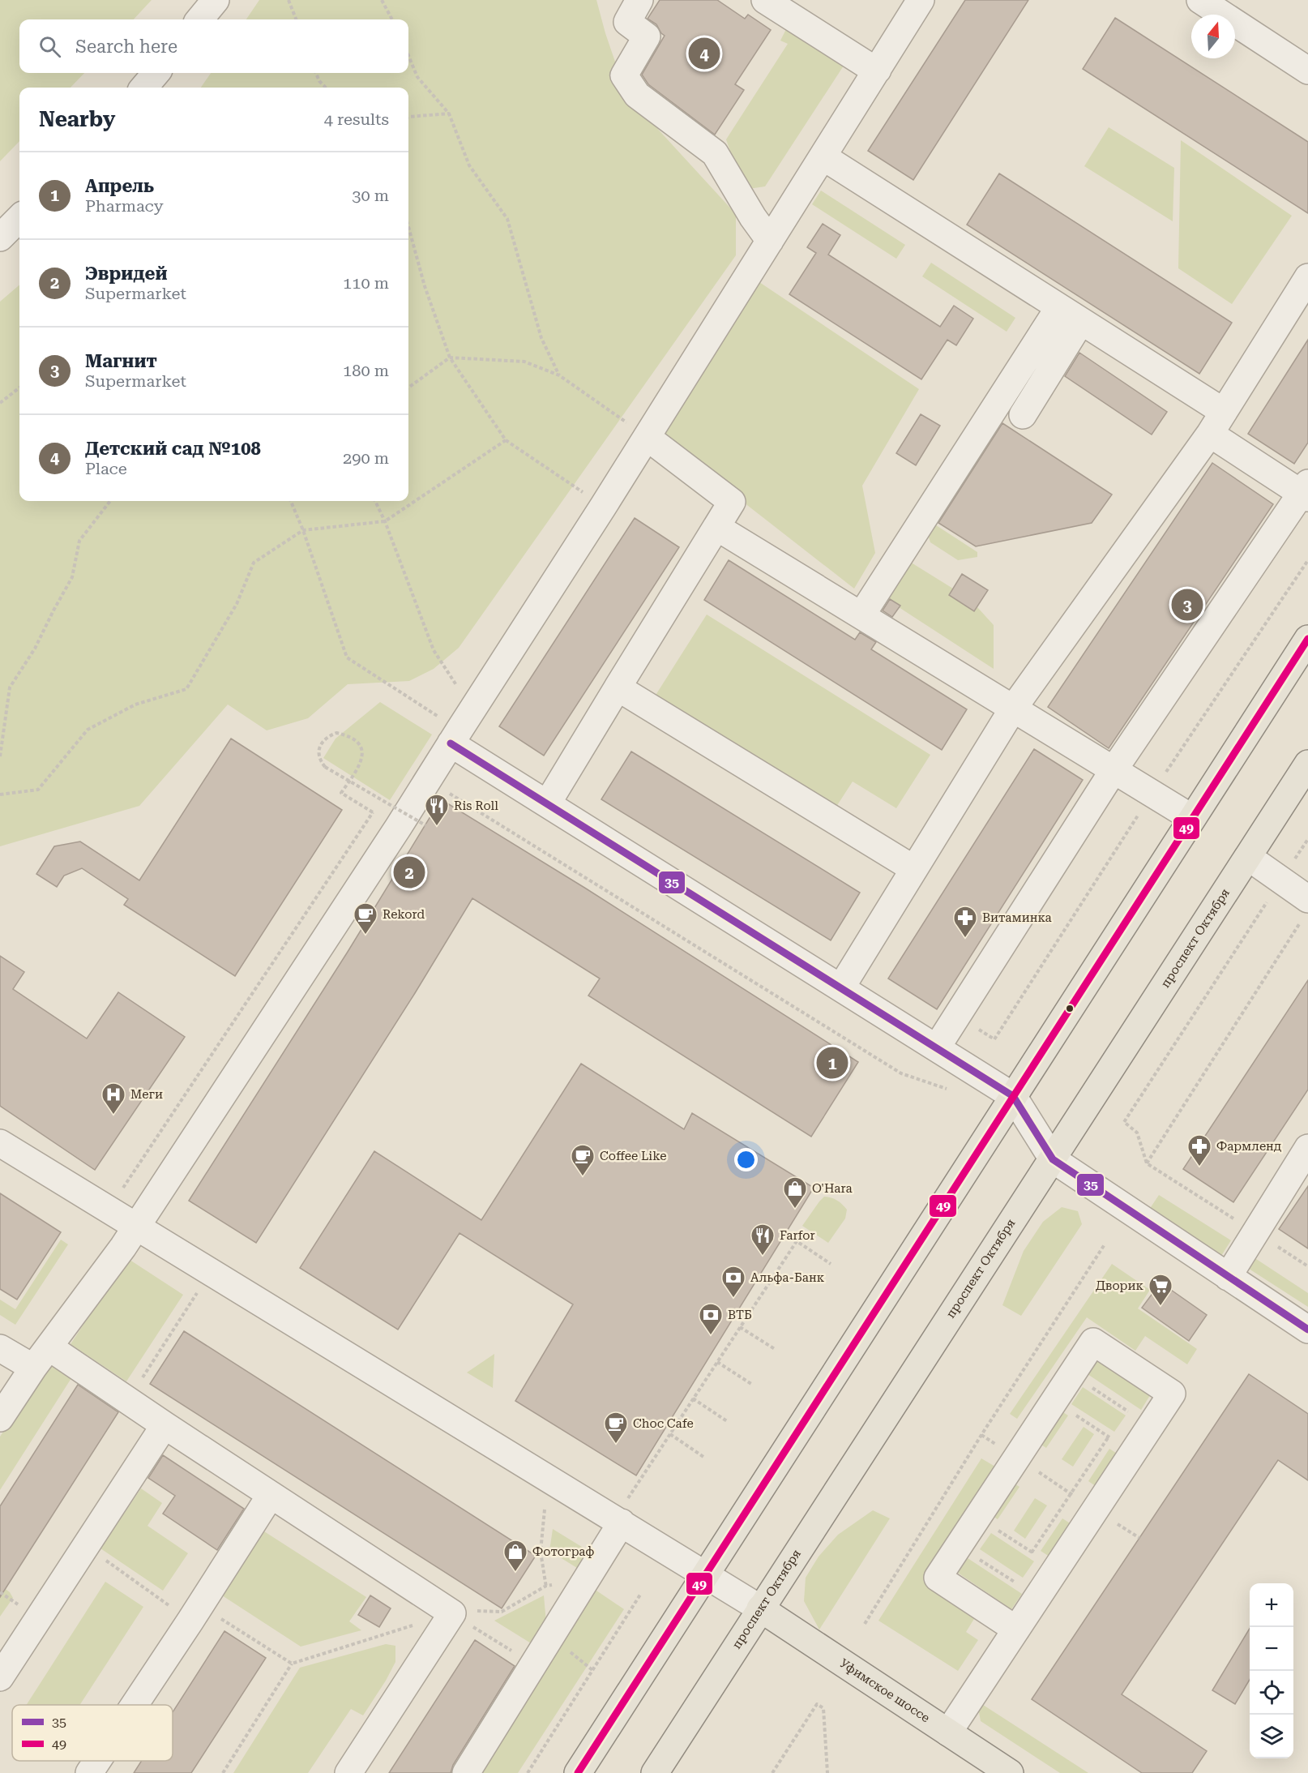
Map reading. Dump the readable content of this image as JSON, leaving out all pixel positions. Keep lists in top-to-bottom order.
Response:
{
  "streets": {
    "main road": ["проспект Октября", "Уфимское шоссе"]
  },
  "crossings": [
    ["проспект Октября", "Уфимское шоссе"]
  ],
  "places": {
    "restaurant": ["Ris Roll", "Farfor"],
    "cafe": ["Rekord", "Coffee Like", "Choc Cafe"],
    "pharmacy": ["Витаминка", "Фармленд"],
    "hospital": ["Меги"],
    "shop": ["O'Hara", "Фотограф"],
    "bank": ["Альфа-Банк", "ВТБ"],
    "supermarket": ["Дворик"]
  },
  "lines": ["transit line 49", "transit line 35"],
  "legend": ["35", "49"],
  "north": "top",
  "page": {
    "search": "Search here",
    "pins": [
      "4",
      "3",
      "2",
      "1"
    ],
    "heading": ["Nearby", "4 results"],
    "list": [
      {
        "mark": "1",
        "name": "Апрель",
        "note": "Pharmacy",
        "value": "30 m"
      },
      {
        "mark": "2",
        "name": "Эвридей",
        "note": "Supermarket",
        "value": "110 m"
      },
      {
        "mark": "3",
        "name": "Магнит",
        "note": "Supermarket",
        "value": "180 m"
      },
      {
        "mark": "4",
        "name": "Детский сад №108",
        "note": "Place",
        "value": "290 m"
      }
    ],
    "map_buttons": ["+", "−"]
  }
}
